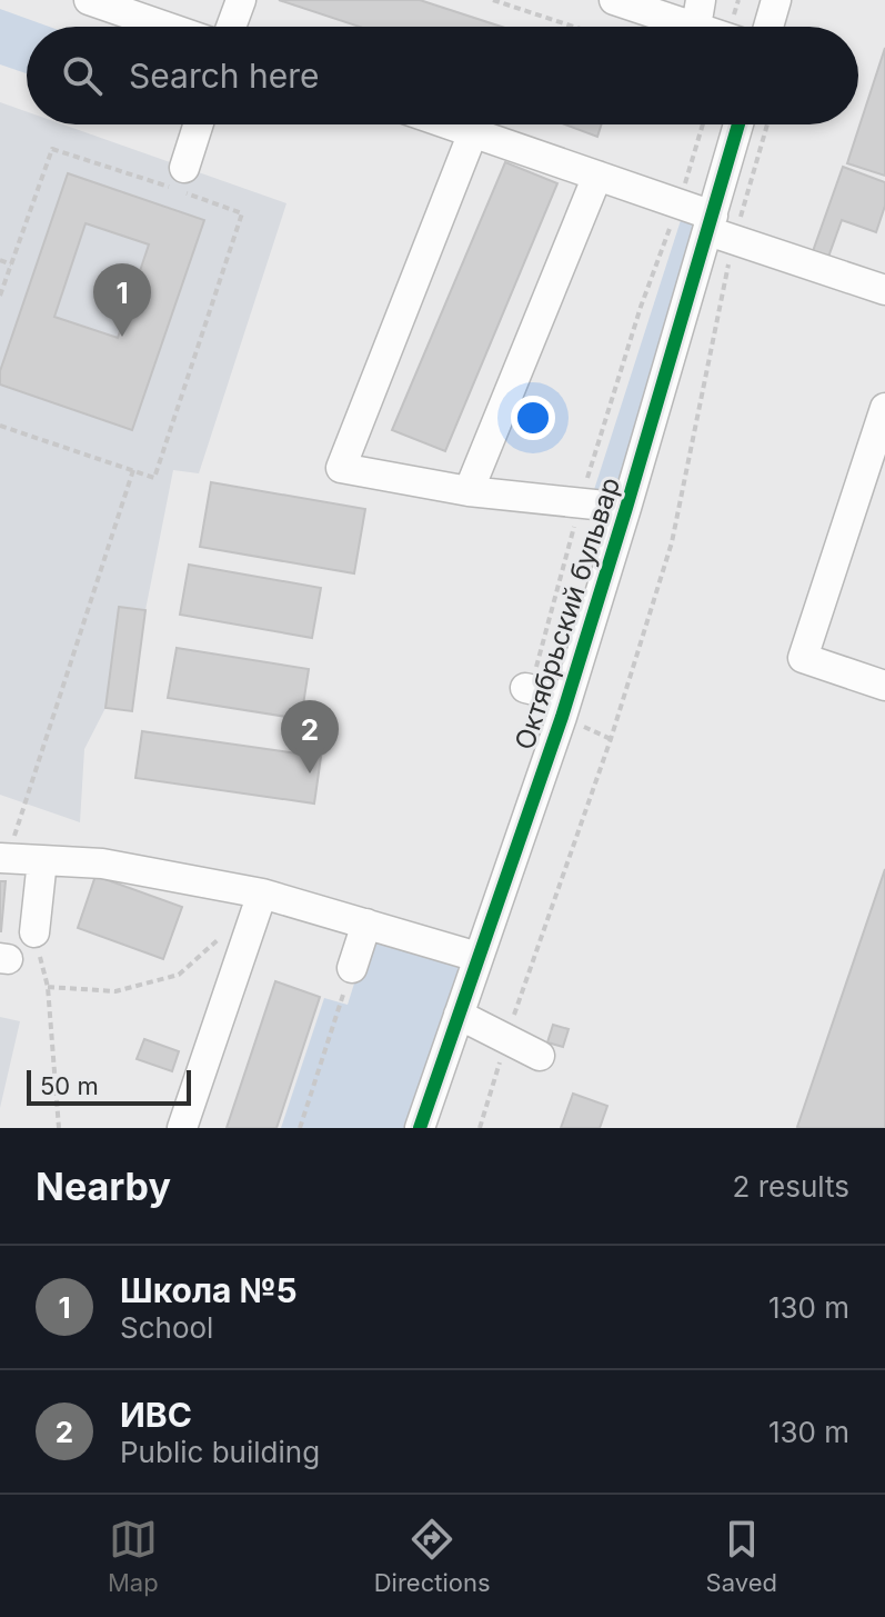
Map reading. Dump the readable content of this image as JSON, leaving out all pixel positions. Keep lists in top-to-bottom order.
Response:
{
  "streets": {
    "street": ["Октябрьский бульвар"]
  },
  "scale_bar": "50 m",
  "page": {
    "search": "Search here",
    "pins": ["1", "2"],
    "scale": "50 m",
    "heading": ["Nearby", "2 results"],
    "list": [
      {
        "mark": "1",
        "name": "Школа №5",
        "note": "School",
        "value": "130 m"
      },
      {
        "mark": "2",
        "name": "ИВС",
        "note": "Public building",
        "value": "130 m"
      }
    ],
    "nav": ["Map", "Directions", "Saved"]
  }
}
